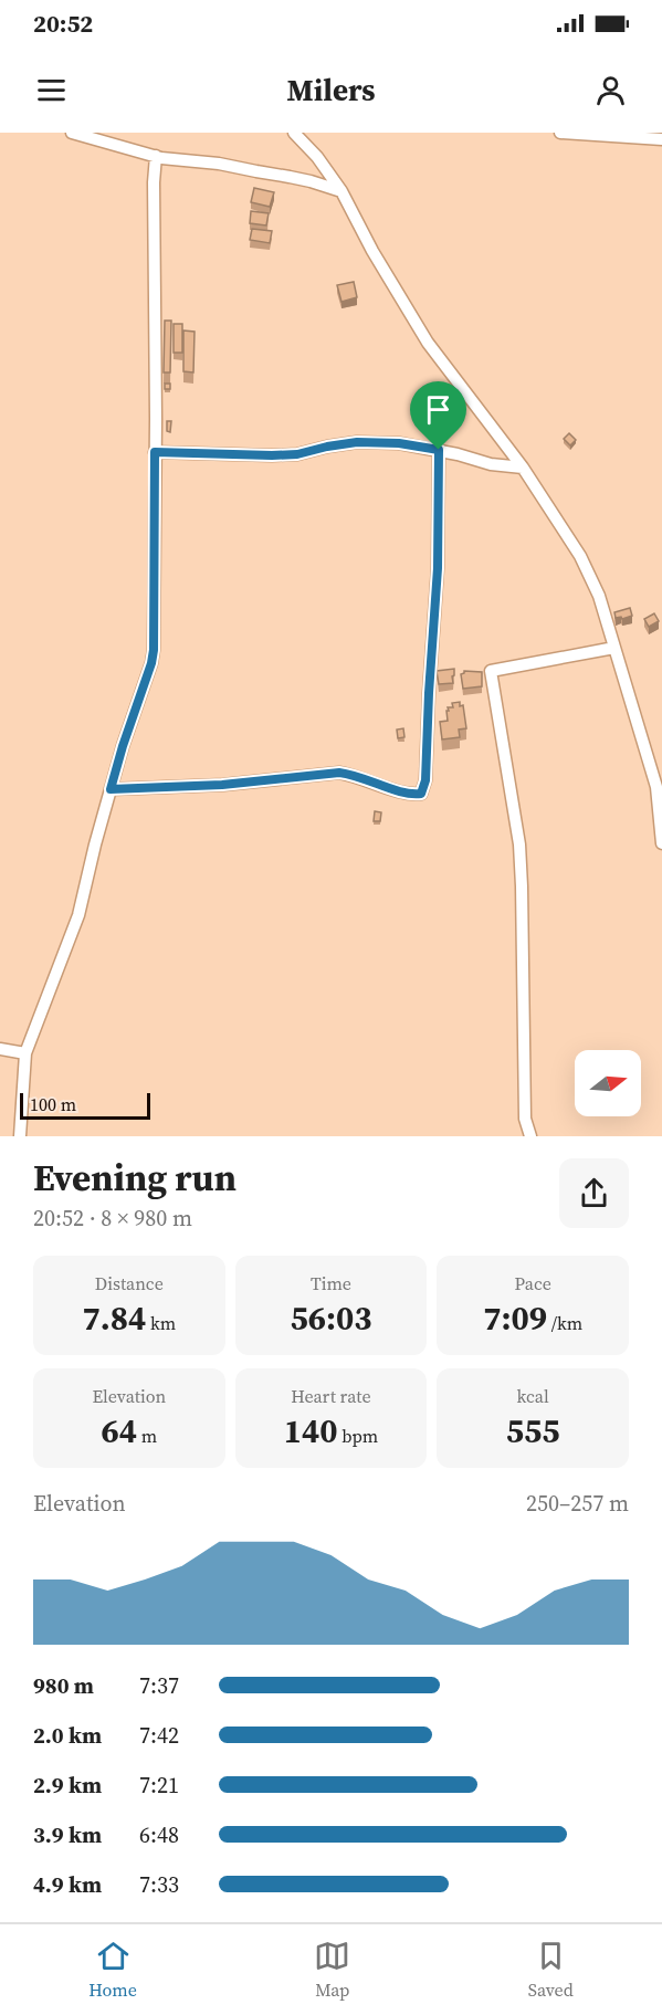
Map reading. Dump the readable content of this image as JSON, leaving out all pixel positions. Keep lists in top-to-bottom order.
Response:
{
  "scale_bar": "100 m",
  "north": "right",
  "page": {
    "status": "20:52",
    "header": "Milers",
    "scale": "100 m",
    "heading": ["Evening run", "20:52 · 8 × 980 m"],
    "stats": [
      ["Distance", "7.84 km"],
      ["Time", "56:03"],
      ["Pace", "7:09 /km"],
      ["Elevation", "64 m"],
      ["Heart rate", "140 bpm"],
      ["kcal", "555"]
    ],
    "chart": ["Elevation", "250–257 m"],
    "list": [
      {
        "name": "980 m",
        "note": "7:37"
      },
      {
        "name": "2.0 km",
        "note": "7:42"
      },
      {
        "name": "2.9 km",
        "note": "7:21"
      },
      {
        "name": "3.9 km",
        "note": "6:48"
      },
      {
        "name": "4.9 km",
        "note": "7:33"
      }
    ],
    "tabs": ["Home", "Map", "Saved"]
  }
}
